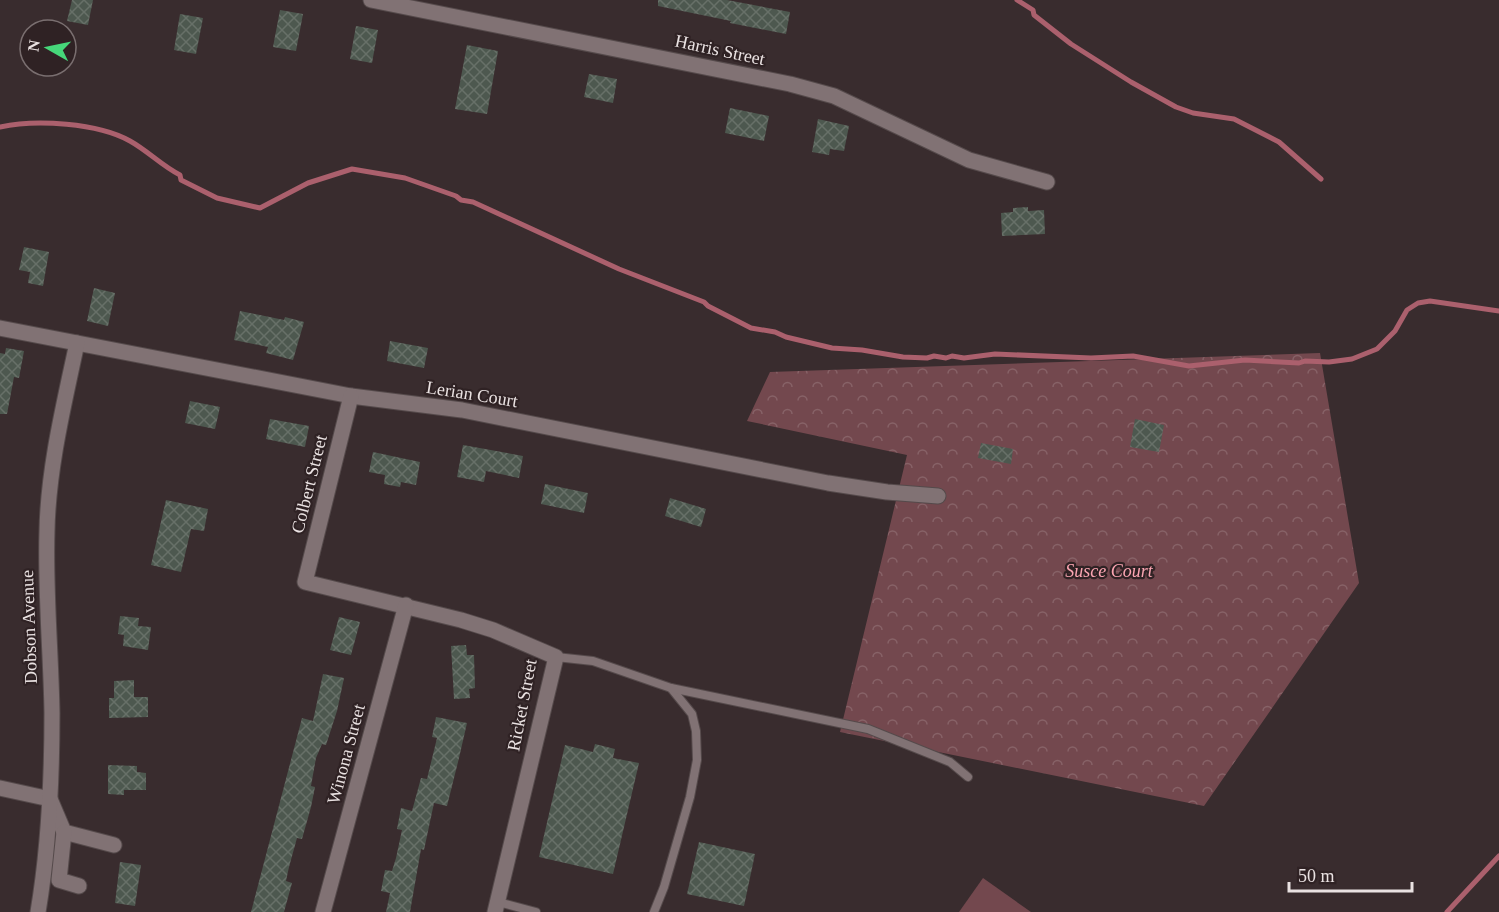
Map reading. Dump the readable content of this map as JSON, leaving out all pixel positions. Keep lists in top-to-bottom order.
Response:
{
  "streets": {
    "street": [
      "Harris Street",
      "Lerian Court",
      "Colbert Street",
      "Dobson Avenue",
      "Ricket Street",
      "Winona Street"
    ]
  },
  "crossings": [
    ["Lerian Court", "Colbert Street"],
    ["Lerian Court", "Dobson Avenue"],
    ["Colbert Street", "Ricket Street"],
    ["Ricket Street", "Winona Street"]
  ],
  "parks": ["Susce Court"],
  "scale_bar": "50 m",
  "north": "left"
}
